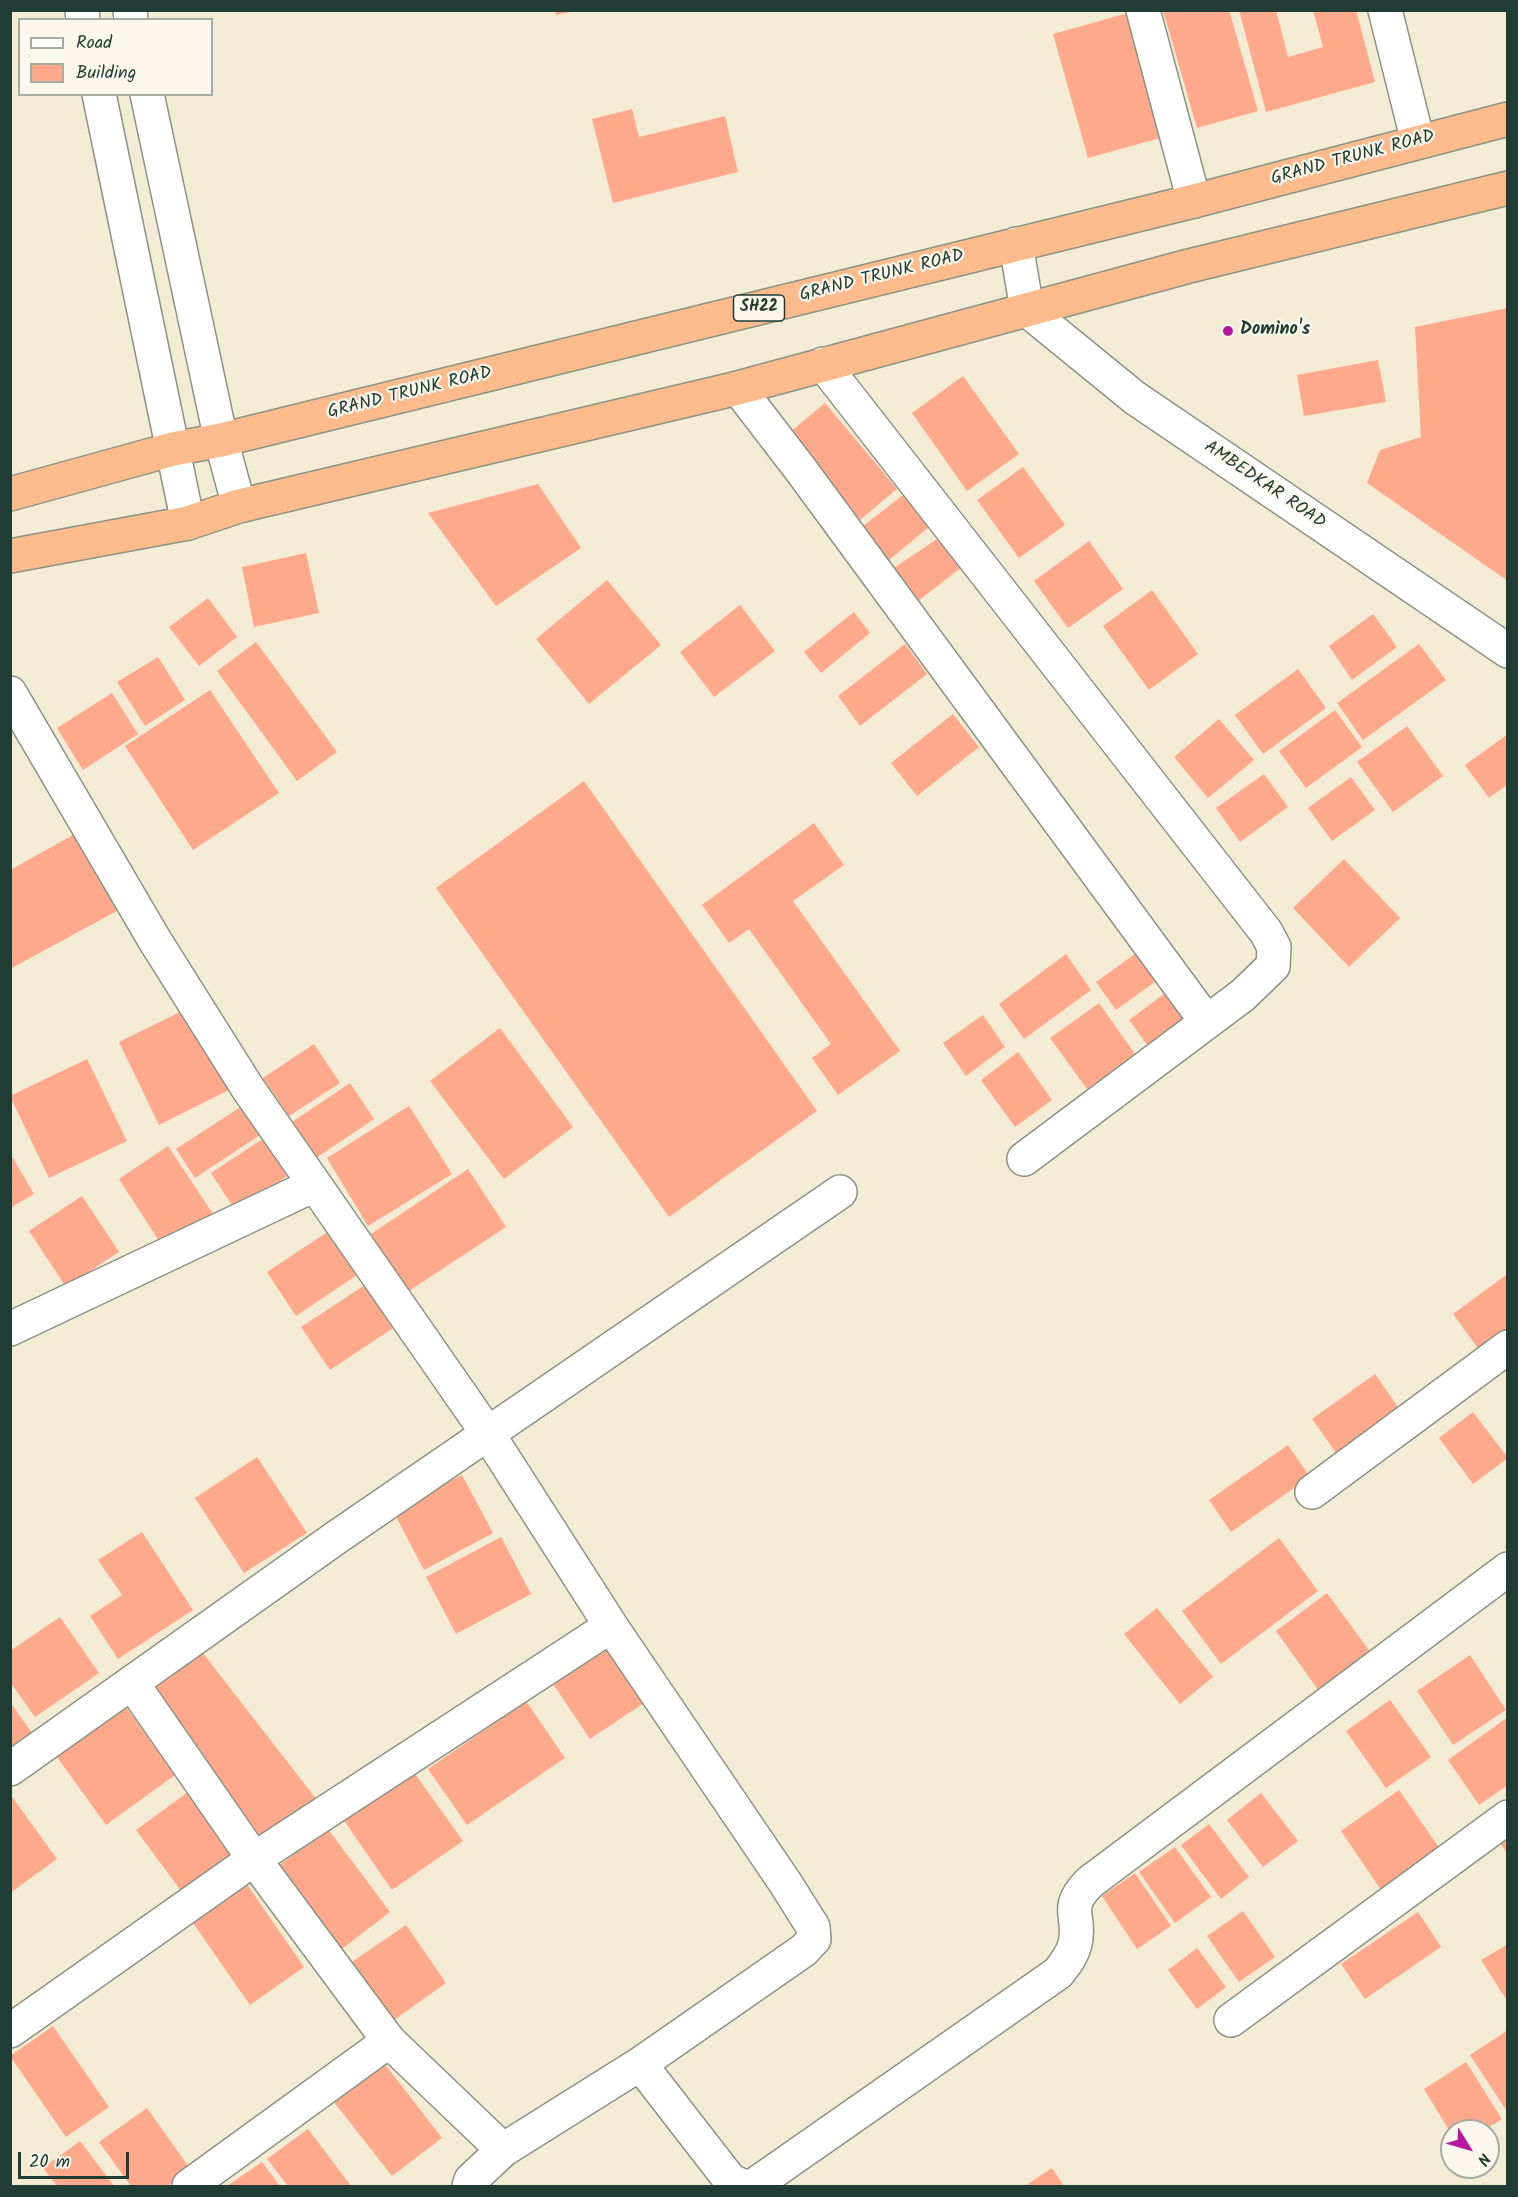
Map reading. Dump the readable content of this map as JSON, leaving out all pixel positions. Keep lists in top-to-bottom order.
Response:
{
  "streets": {
    "highway": ["GRAND TRUNK ROAD", "SH22"],
    "street": ["AMBEDKAR ROAD"]
  },
  "places": ["Domino's"],
  "legend": ["Road", "Building"],
  "scale_bar": "20 m",
  "north": "bottom right"
}
